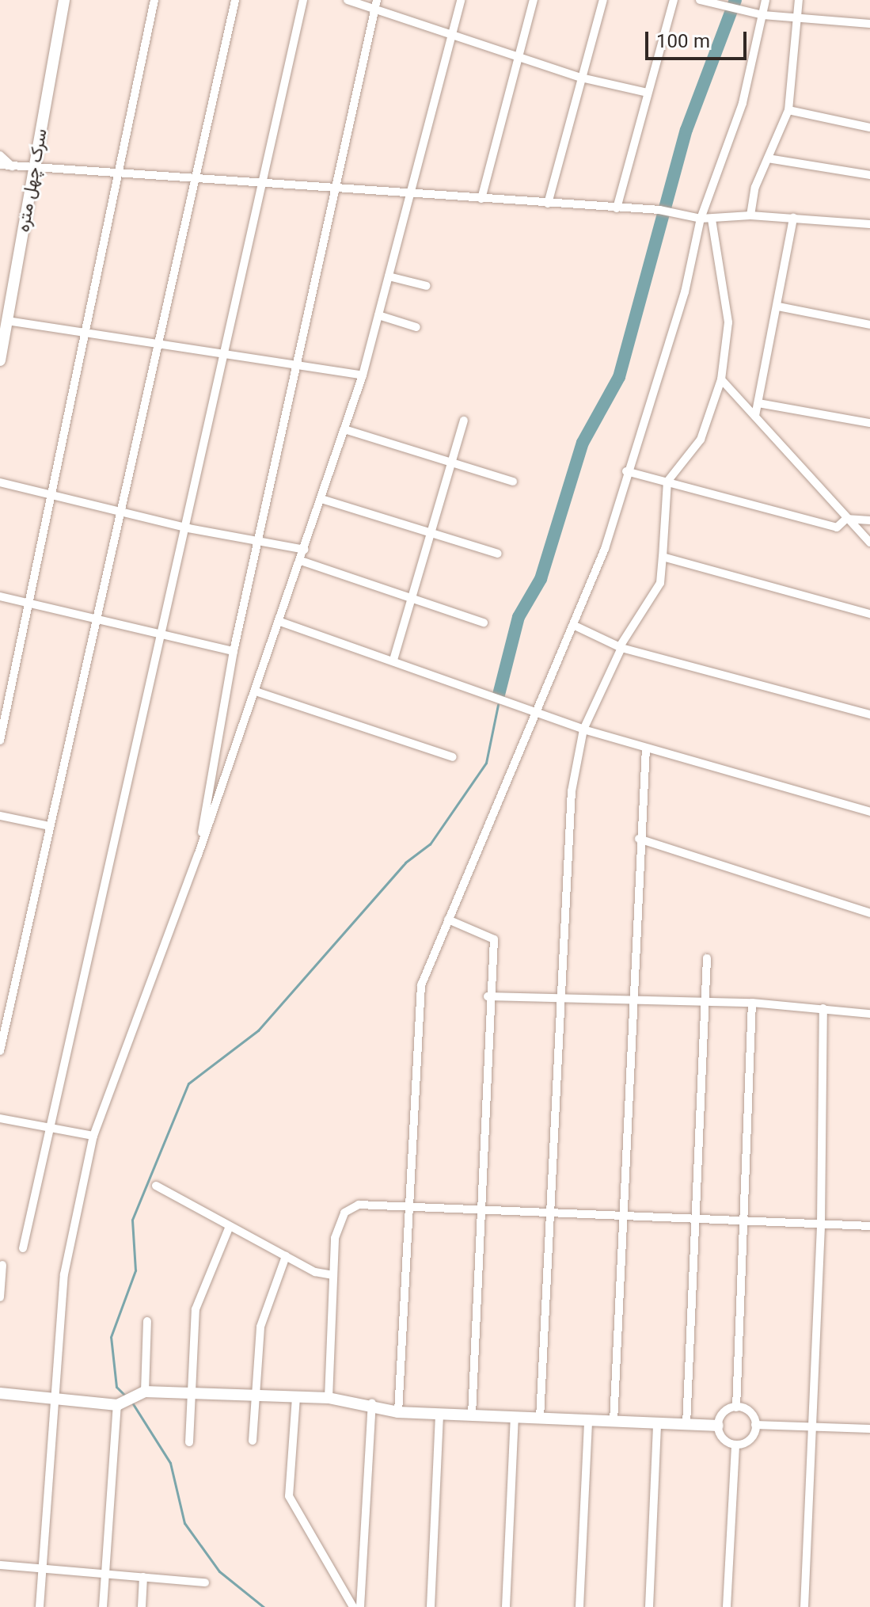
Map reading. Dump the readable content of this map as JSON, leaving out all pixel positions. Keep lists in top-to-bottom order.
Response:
{
  "streets": {
    "street": ["سرک چهل متره"]
  },
  "scale_bar": "100 m"
}
